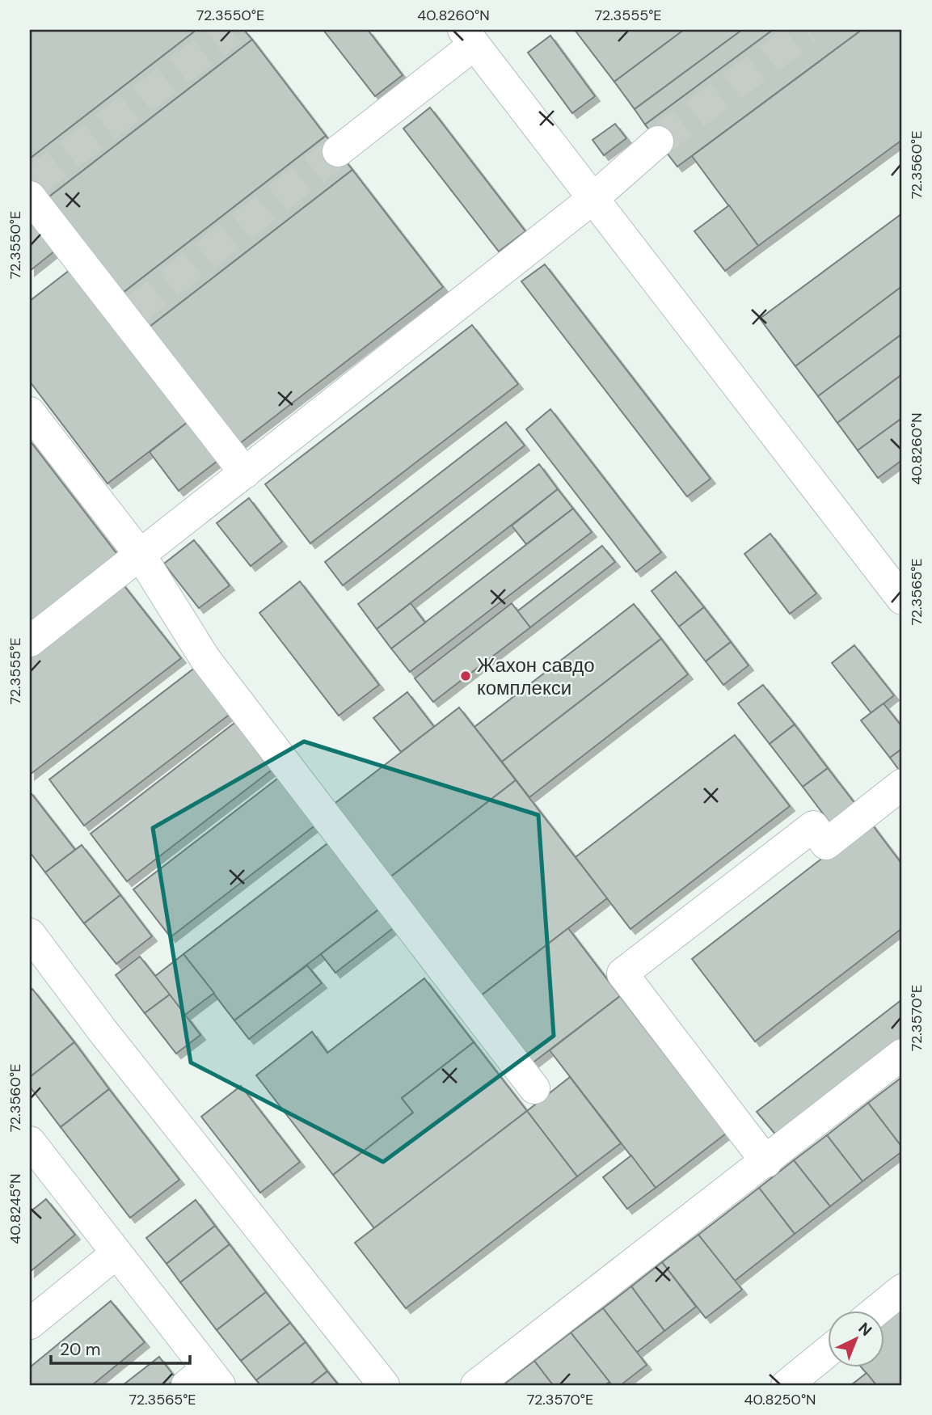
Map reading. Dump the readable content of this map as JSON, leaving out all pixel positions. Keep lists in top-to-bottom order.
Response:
{
  "places": ["Жахон савдо комплекси"],
  "scale_bar": "20 m",
  "north": "top right",
  "coordinates": [
    "72.3550°E",
    "40.8260°N",
    "72.3555°E",
    "72.3560°E",
    "72.3565°E",
    "72.3570°E",
    "40.8245°N",
    "40.8250°N"
  ]
}
